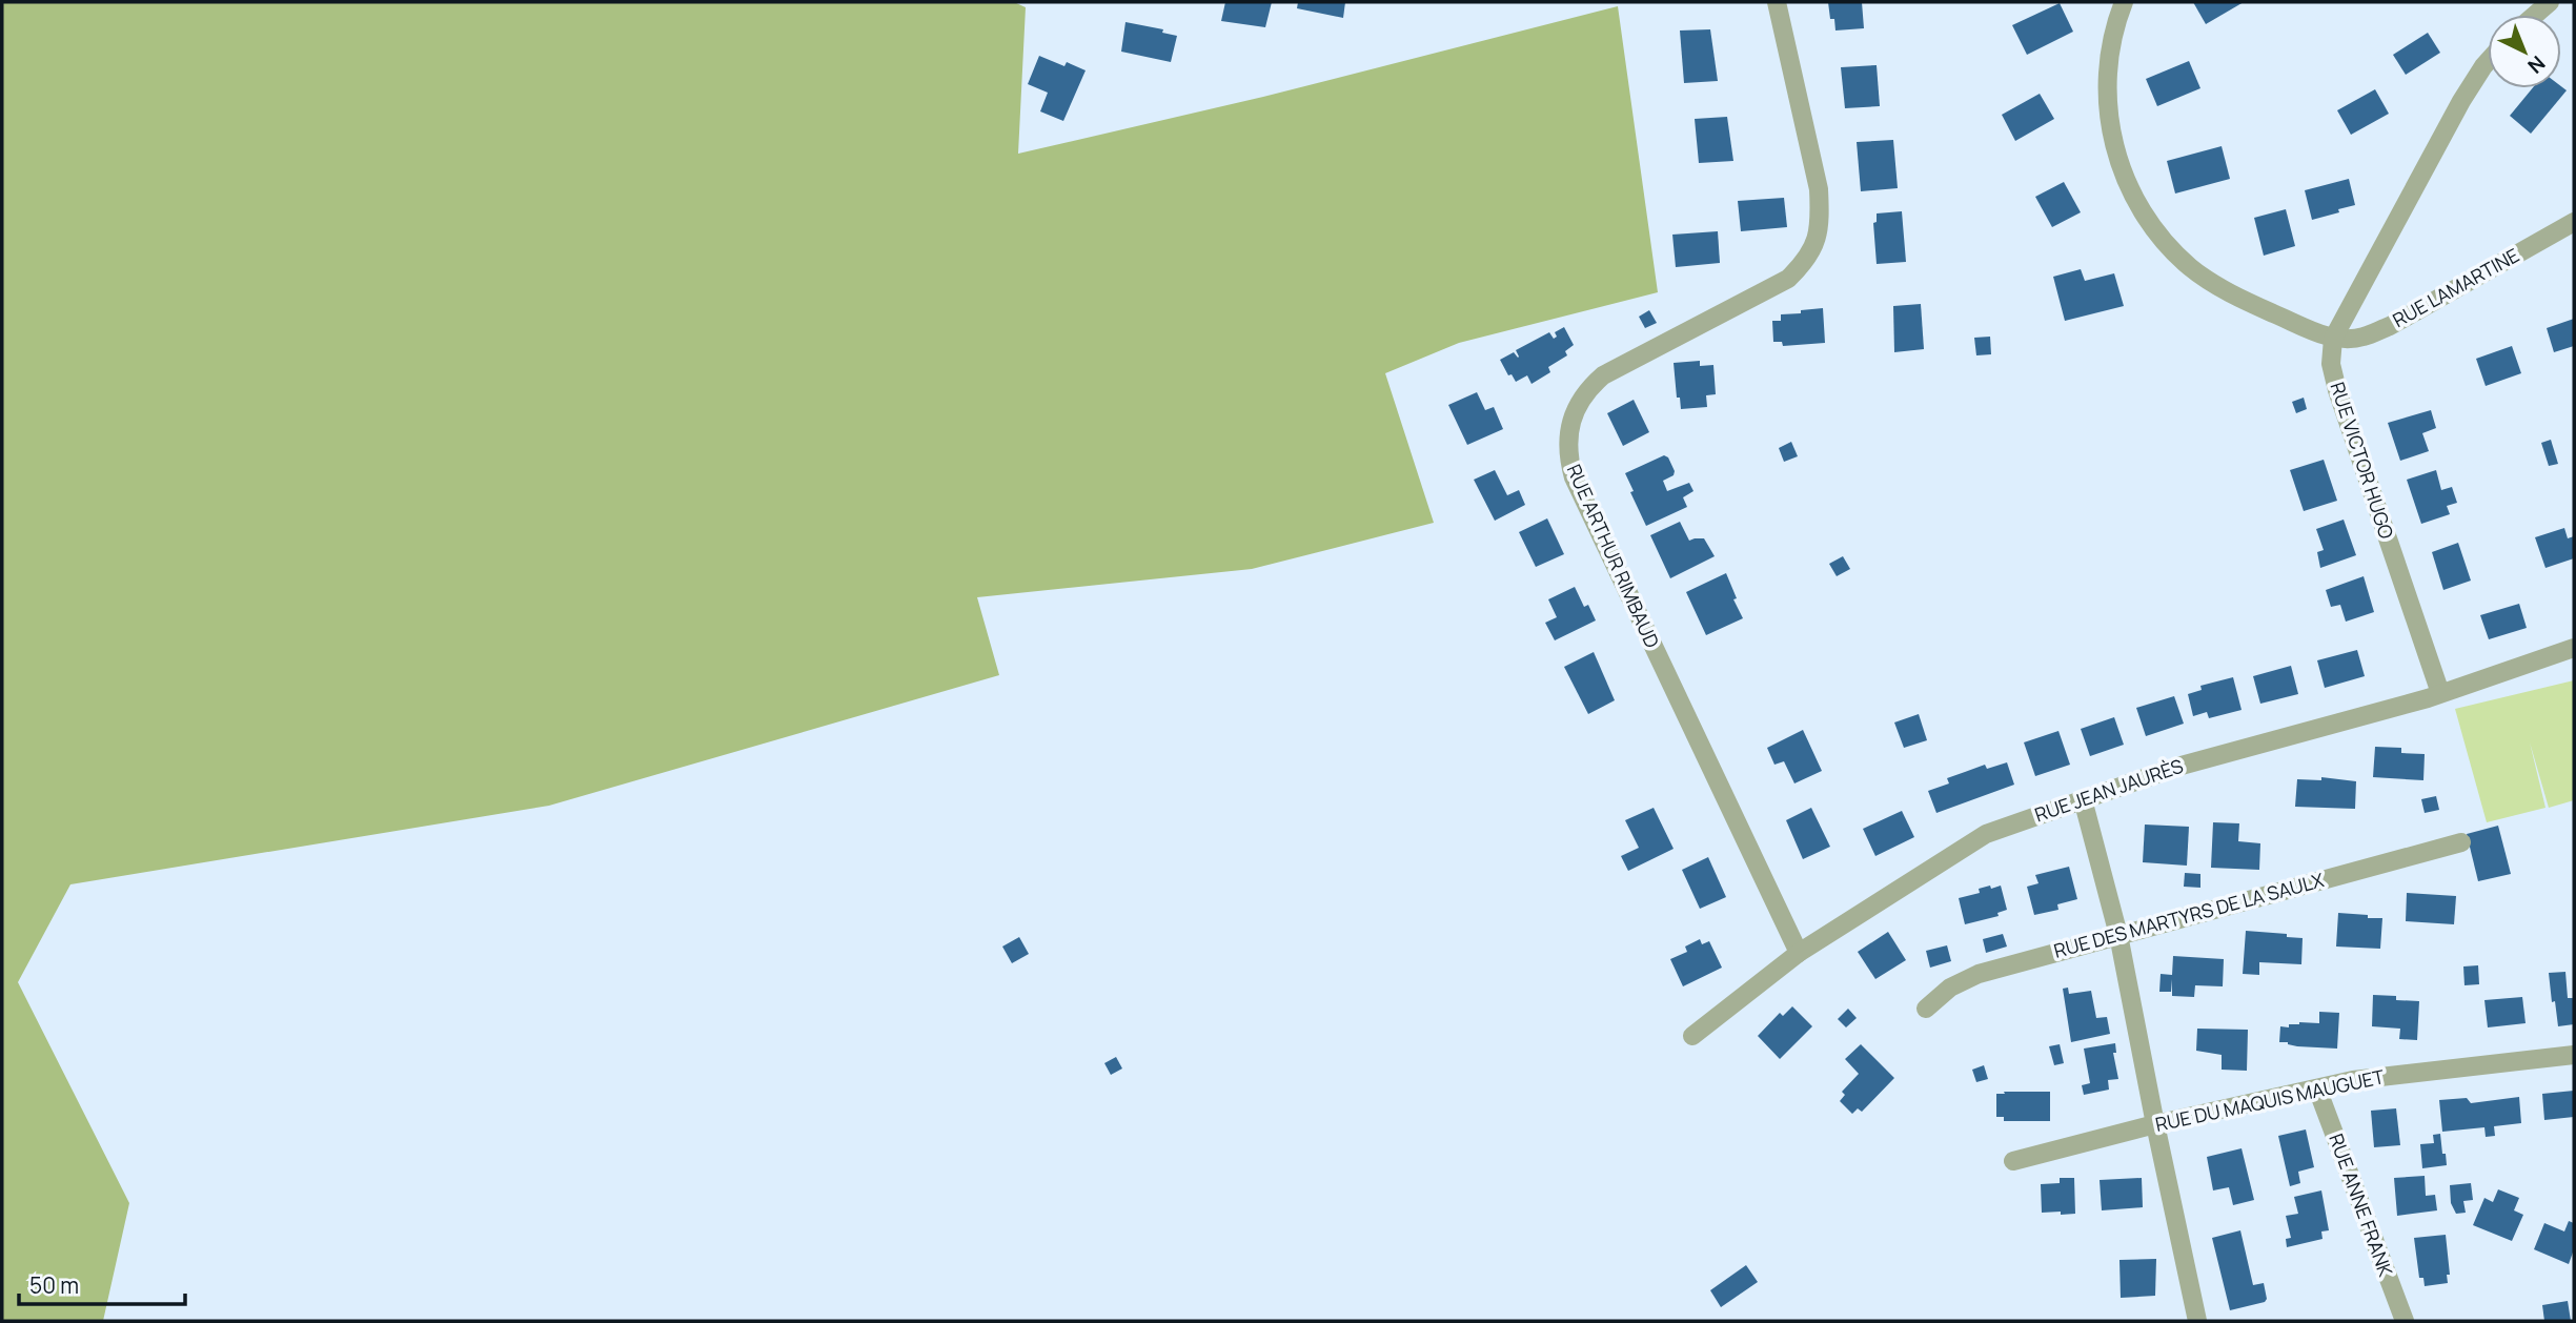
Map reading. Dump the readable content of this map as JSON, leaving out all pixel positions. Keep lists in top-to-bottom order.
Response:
{
  "streets": {
    "street": [
      "RUE LAMARTINE",
      "RUE VICTOR HUGO",
      "RUE ARTHUR RIMBAUD",
      "RUE JEAN JAURÈS",
      "RUE DES MARTYRS DE LA SAULX",
      "RUE DU MAQUIS MAUGUET",
      "RUE ANNE FRANK"
    ]
  },
  "crossings": [
    ["RUE LAMARTINE", "RUE VICTOR HUGO"],
    ["RUE VICTOR HUGO", "RUE JEAN JAURÈS"],
    ["RUE ARTHUR RIMBAUD", "RUE JEAN JAURÈS"],
    ["RUE DU MAQUIS MAUGUET", "RUE ANNE FRANK"]
  ],
  "scale_bar": "50 m",
  "north": "bottom right"
}
